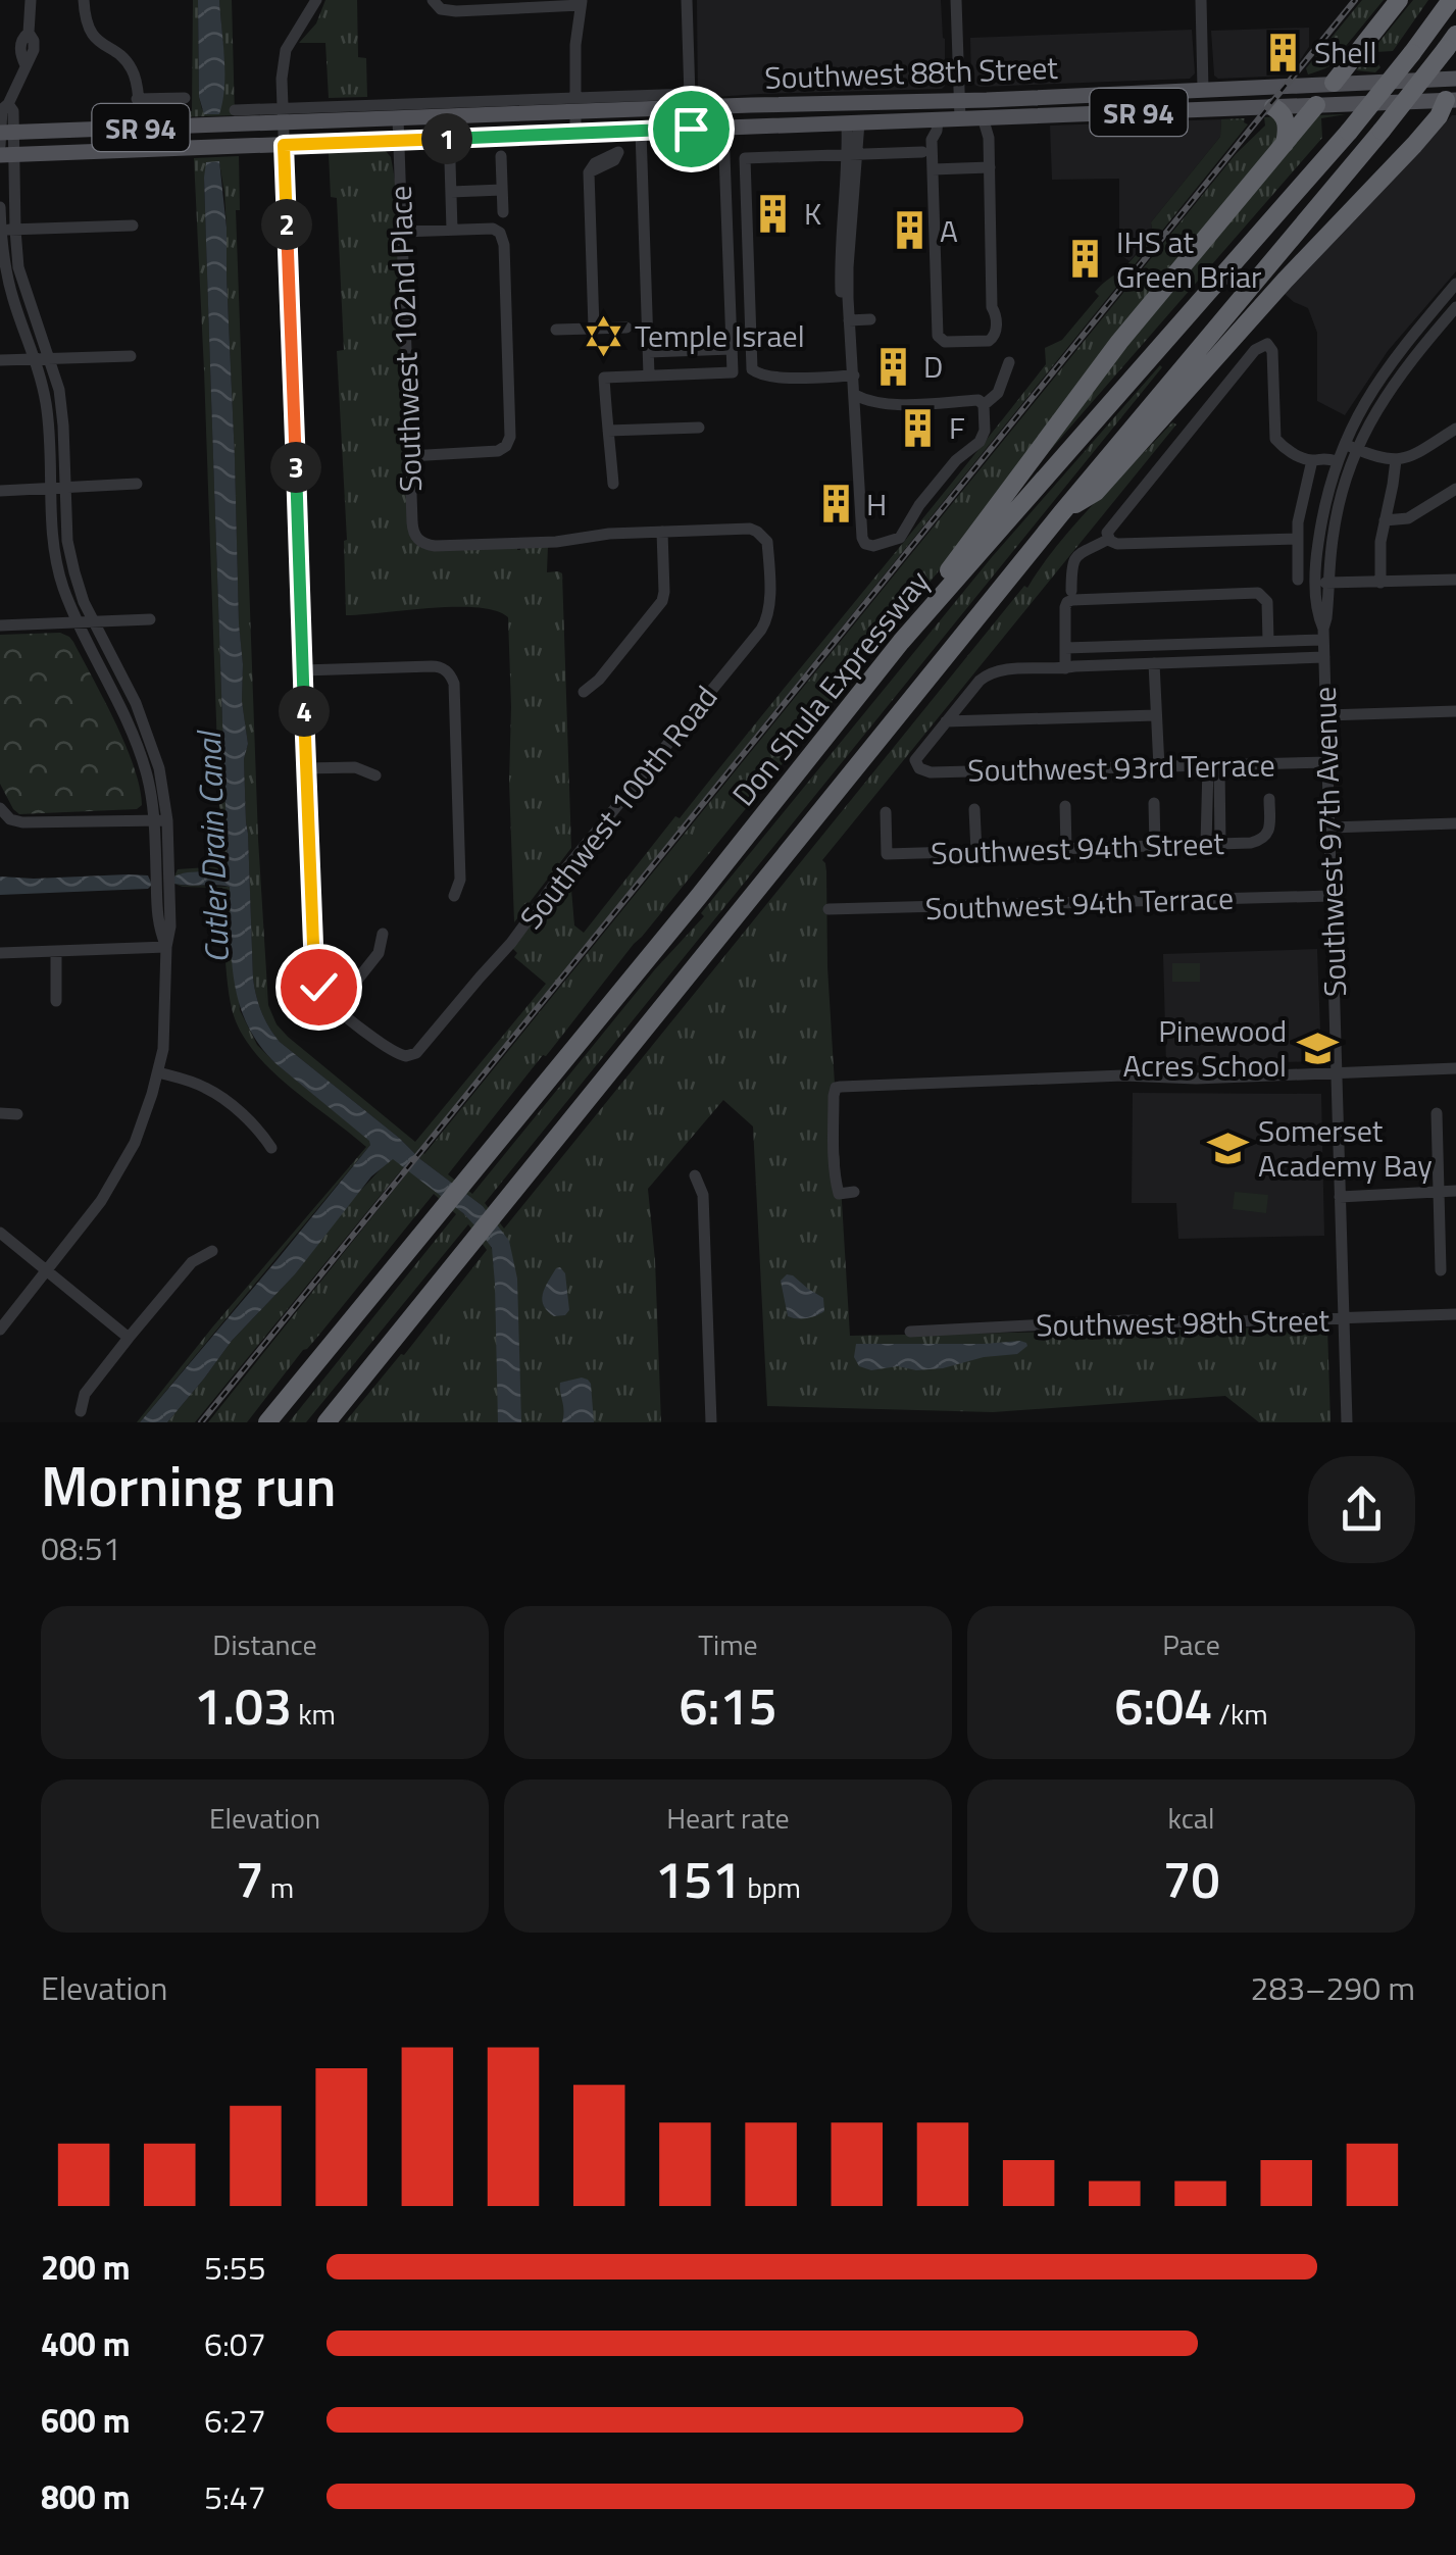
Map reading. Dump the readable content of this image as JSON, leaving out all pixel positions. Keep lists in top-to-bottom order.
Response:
{
  "streets": {
    "highway": ["Don Shula Expressway"],
    "main road": ["Southwest 88th Street", "SR 94"],
    "street": [
      "Southwest 102nd Place",
      "Southwest 93rd Terrace",
      "Southwest 100th Road",
      "Southwest 97th Avenue",
      "Southwest 94th Street",
      "Southwest 94th Terrace",
      "Southwest 98th Street"
    ]
  },
  "crossings": [
    ["Southwest 88th Street", "Southwest 102nd Place"],
    ["Southwest 102nd Place", "Southwest 100th Road"],
    ["Southwest 93rd Terrace", "Southwest 97th Avenue"],
    ["Southwest 97th Avenue", "Southwest 94th Terrace"],
    ["Southwest 97th Avenue", "Southwest 98th Street"]
  ],
  "water": ["Cutler Drain Canal"],
  "places": {
    "building": [
      "Shell",
      "K",
      "A",
      "IHS at Green Briar",
      "D",
      "F",
      "H"
    ],
    "synagogue": ["Temple Israel"],
    "school or university": ["Pinewood Acres School", "Somerset Academy Bay"]
  },
  "page": {
    "pins": [
      "1",
      "2",
      "3",
      "4"
    ],
    "heading": ["Morning run", "08:51"],
    "stats": [
      ["Distance", "1.03 km"],
      ["Time", "6:15"],
      ["Pace", "6:04 /km"],
      ["Elevation", "7 m"],
      ["Heart rate", "151 bpm"],
      ["kcal", "70"]
    ],
    "chart": ["Elevation", "283–290 m"],
    "list": [
      {
        "name": "200 m",
        "note": "5:55"
      },
      {
        "name": "400 m",
        "note": "6:07"
      },
      {
        "name": "600 m",
        "note": "6:27"
      },
      {
        "name": "800 m",
        "note": "5:47"
      }
    ]
  }
}
